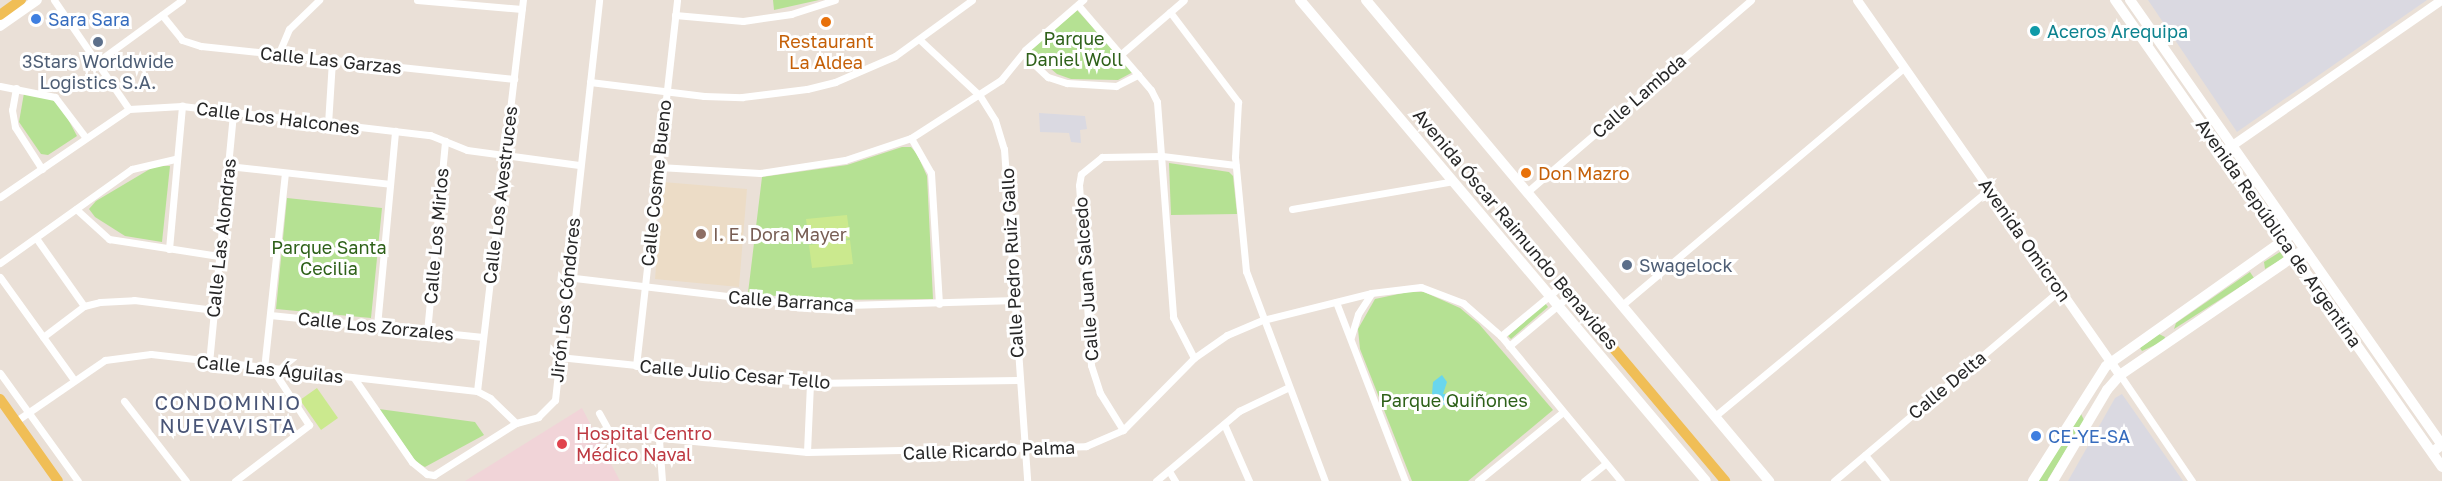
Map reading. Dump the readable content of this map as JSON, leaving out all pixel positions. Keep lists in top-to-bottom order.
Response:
{
  "streets": {
    "main road": ["Avenida Óscar Raimundo Benavides", "Avenida República de Argentina"],
    "street": [
      "Calle Las Garzas",
      "Calle Lambda",
      "Calle Los Halcones",
      "Calle Cosme Bueno",
      "Calle Los Avestruces",
      "Calle Los Mirlos",
      "Calle Las Alondras",
      "Avenida Omicron",
      "Calle Pedro Ruiz Gallo",
      "Calle Juan Salcedo",
      "Jirón Los Cóndores",
      "Calle Barranca",
      "Calle Los Zorzales",
      "Calle Las Águilas",
      "Calle Julio Cesar Tello",
      "Calle Delta",
      "Calle Ricardo Palma"
    ]
  },
  "crossings": [
    ["Calle Las Garzas", "Calle Los Avestruces"],
    ["Calle Lambda", "Avenida Óscar Raimundo Benavides"],
    ["Calle Los Halcones", "Calle Los Avestruces"],
    ["Calle Los Halcones", "Calle Los Mirlos"],
    ["Calle Los Halcones", "Calle Las Alondras"],
    ["Calle Los Halcones", "Jirón Los Cóndores"],
    ["Calle Cosme Bueno", "Calle Barranca"],
    ["Calle Cosme Bueno", "Calle Julio Cesar Tello"],
    ["Calle Los Avestruces", "Calle Los Zorzales"],
    ["Calle Los Avestruces", "Calle Las Águilas"],
    ["Calle Los Mirlos", "Calle Los Zorzales"],
    ["Calle Las Alondras", "Calle Las Águilas"],
    ["Avenida Omicron", "Calle Delta"],
    ["Calle Pedro Ruiz Gallo", "Calle Barranca"],
    ["Calle Pedro Ruiz Gallo", "Calle Julio Cesar Tello"],
    ["Calle Pedro Ruiz Gallo", "Calle Ricardo Palma"],
    ["Calle Juan Salcedo", "Calle Ricardo Palma"],
    ["Jirón Los Cóndores", "Calle Barranca"],
    ["Jirón Los Cóndores", "Calle Las Águilas"],
    ["Jirón Los Cóndores", "Calle Julio Cesar Tello"]
  ],
  "districts": ["CONDOMINIO NUEVAVISTA"],
  "parks": ["Parque Daniel Woll", "Parque Santa Cecilia", "Parque Quiñones"],
  "places": [
    "Sara Sara",
    "Restaurant La Aldea",
    "Aceros Arequipa",
    "3Stars Worldwide Logistics S.A.",
    "Don Mazro",
    "I. E. Dora Mayer",
    "Swagelock",
    "CE-YE-SA",
    "Hospital Centro Médico Naval"
  ]
}
